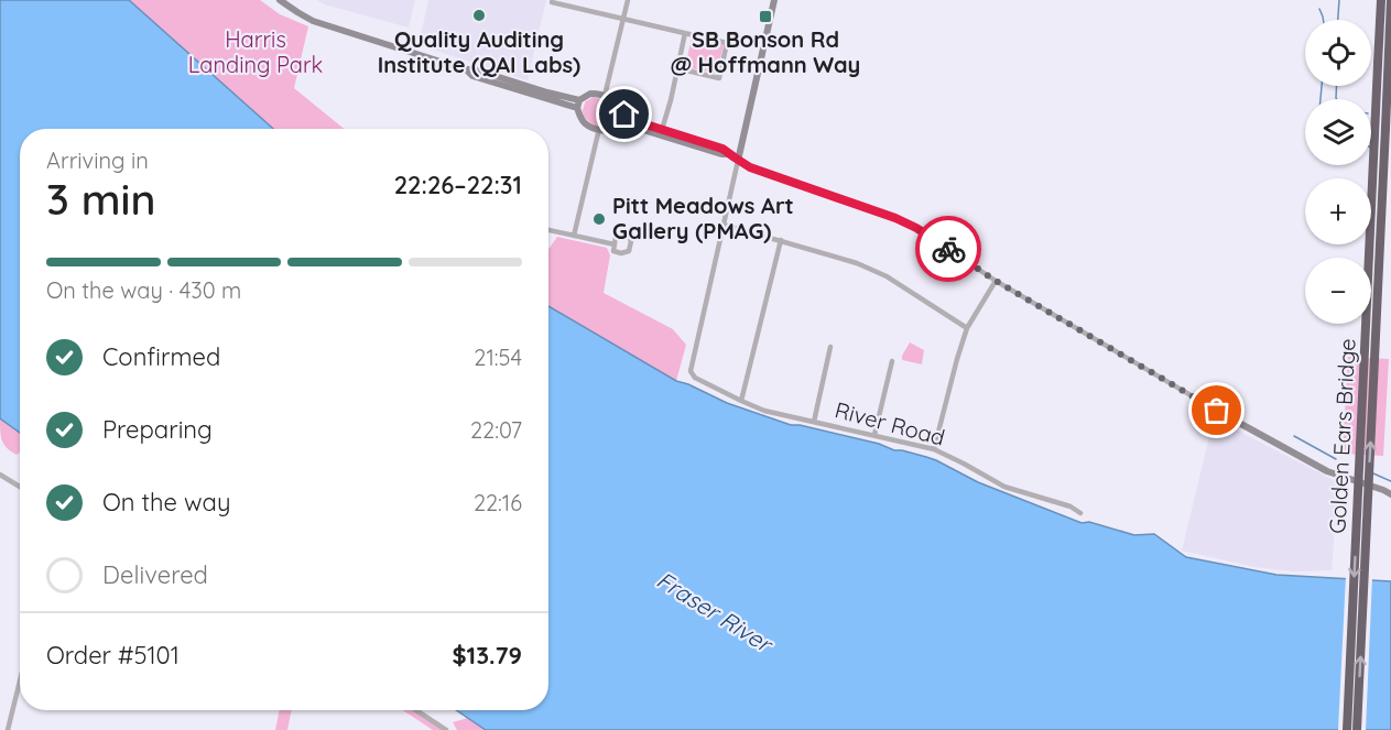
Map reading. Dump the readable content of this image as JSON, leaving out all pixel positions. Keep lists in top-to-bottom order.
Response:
{
  "streets": {
    "highway": ["Golden Ears Bridge"],
    "street": ["River Road"]
  },
  "water": ["Fraser River"],
  "parks": ["Harris Landing Park"],
  "places": {
    "other": ["Quality Auditing Institute (QAI Labs)", "Pitt Meadows Art Gallery (PMAG)"],
    "transit": ["SB Bonson Rd @ Hoffmann Way"]
  },
  "page": {
    "map_buttons": ["+", "−"],
    "heading": ["3 min", "Arriving in", "22:26–22:31"],
    "panel": ["Order #5101", "$13.79"],
    "bar": "On the way · 430 m",
    "list": [
      ["Confirmed", "21:54"],
      ["Preparing", "22:07"],
      ["On the way", "22:16"],
      "Delivered"
    ]
  }
}
